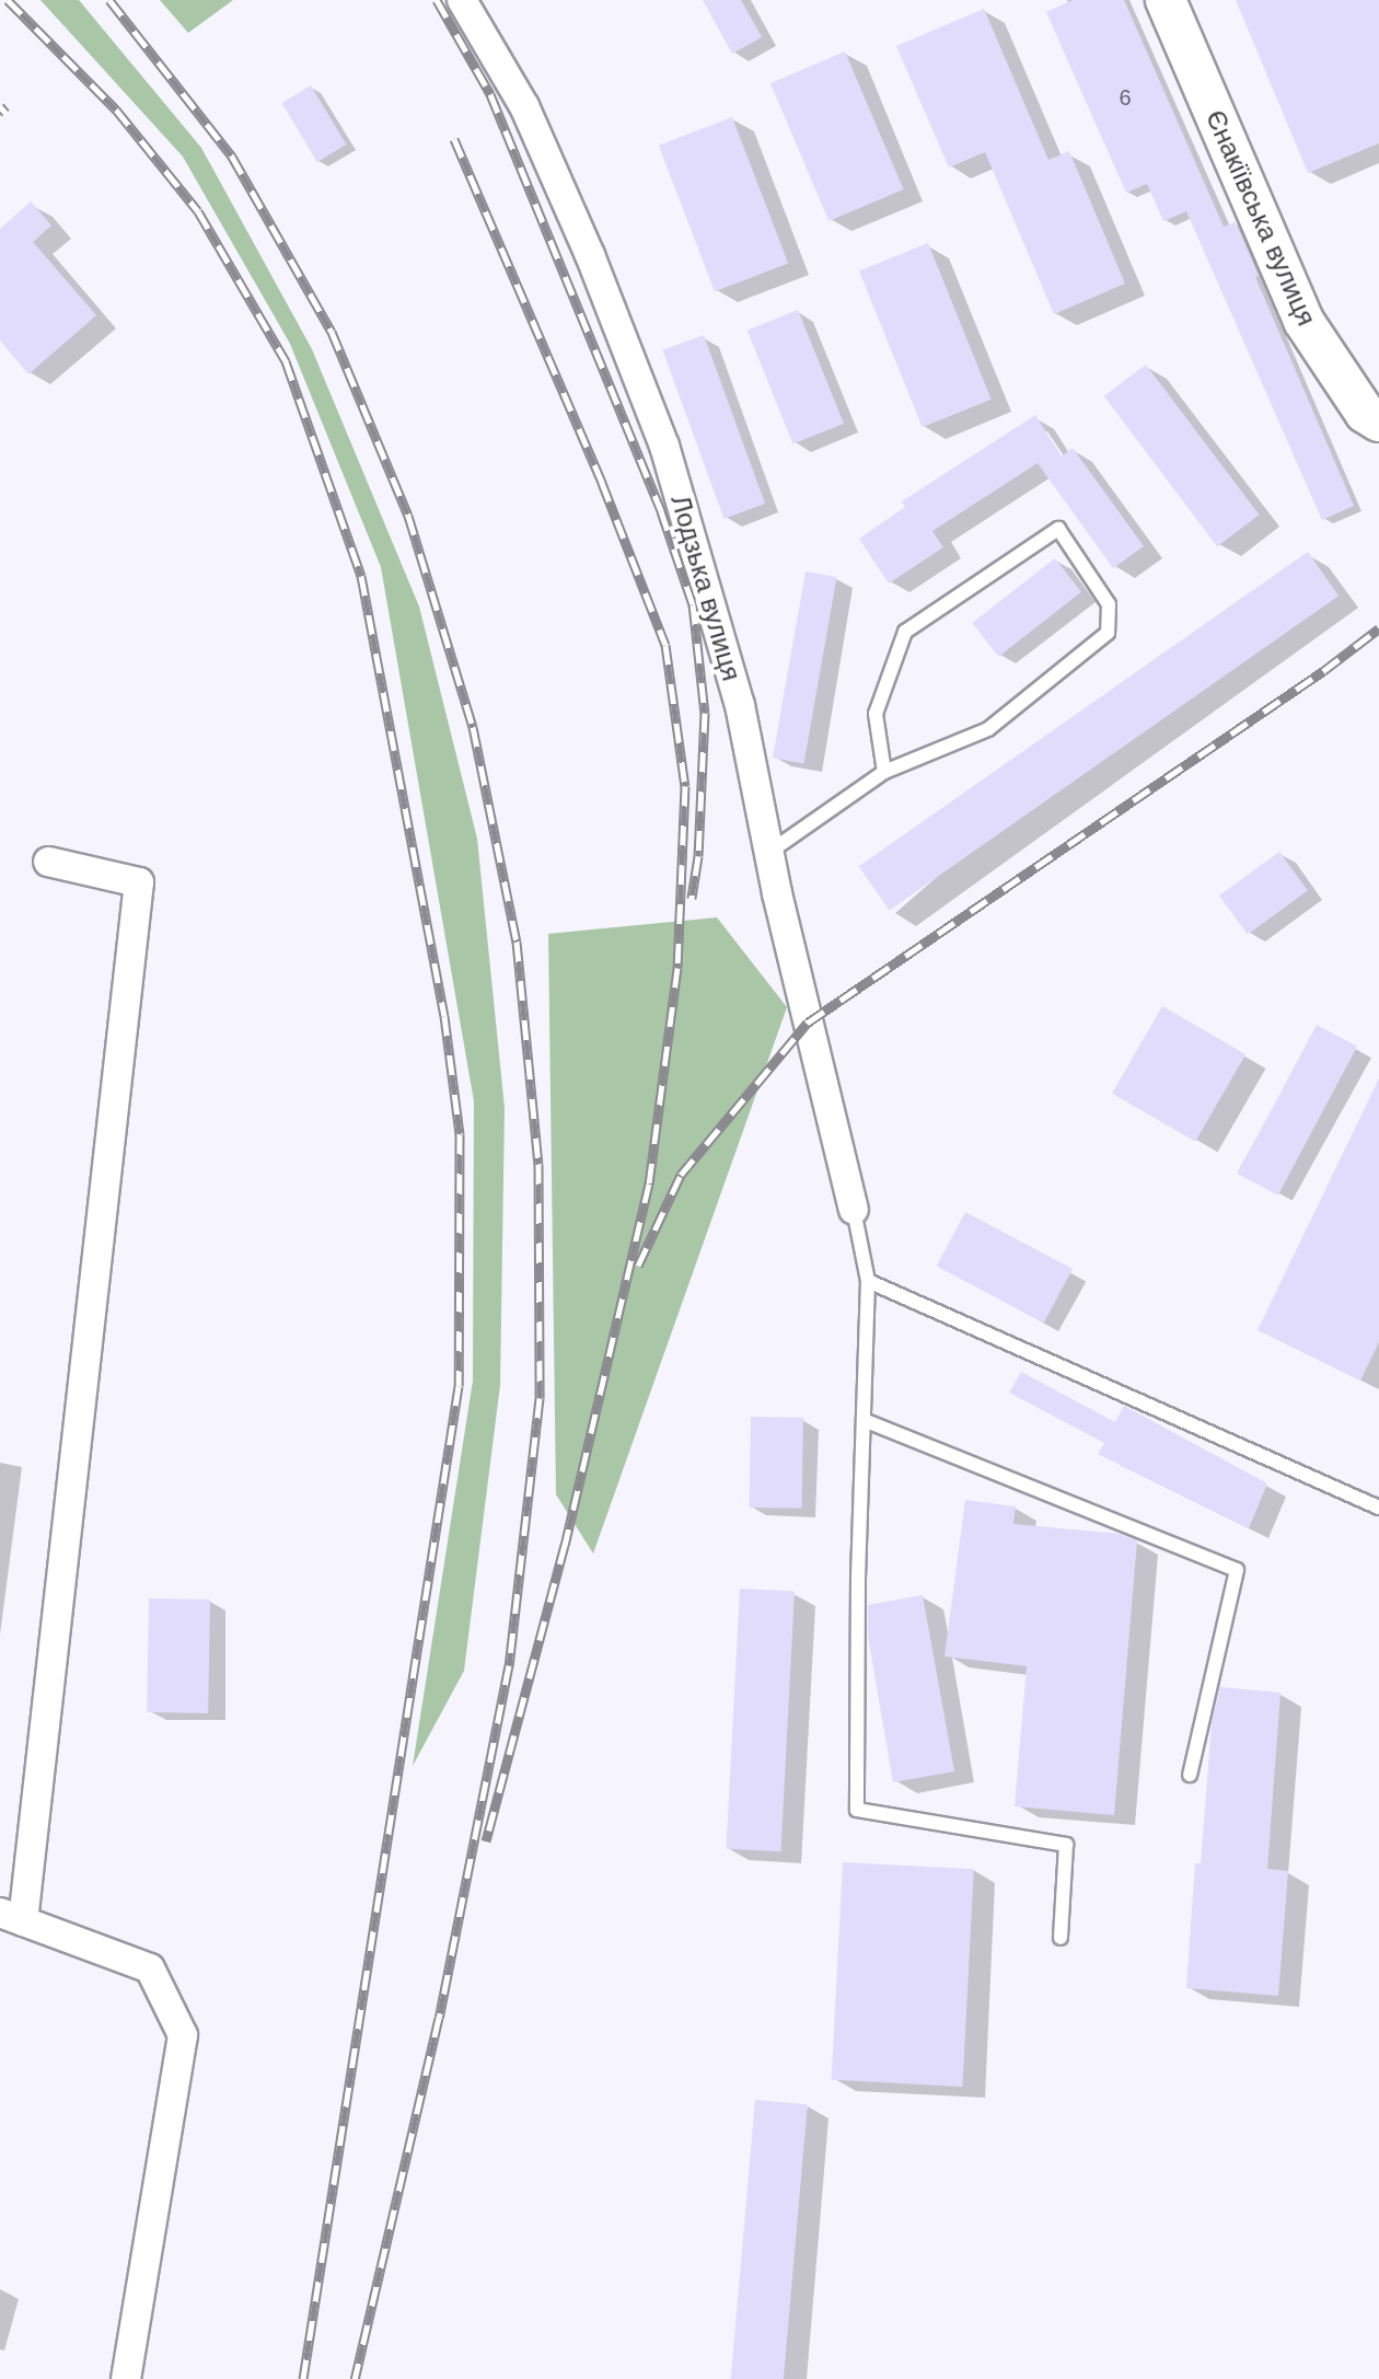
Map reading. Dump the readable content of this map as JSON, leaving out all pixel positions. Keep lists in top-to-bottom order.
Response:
{
  "streets": {
    "street": ["Єнакіївська вулиця", "Лодзька вулиця"]
  },
  "house_numbers": ["6"]
}
